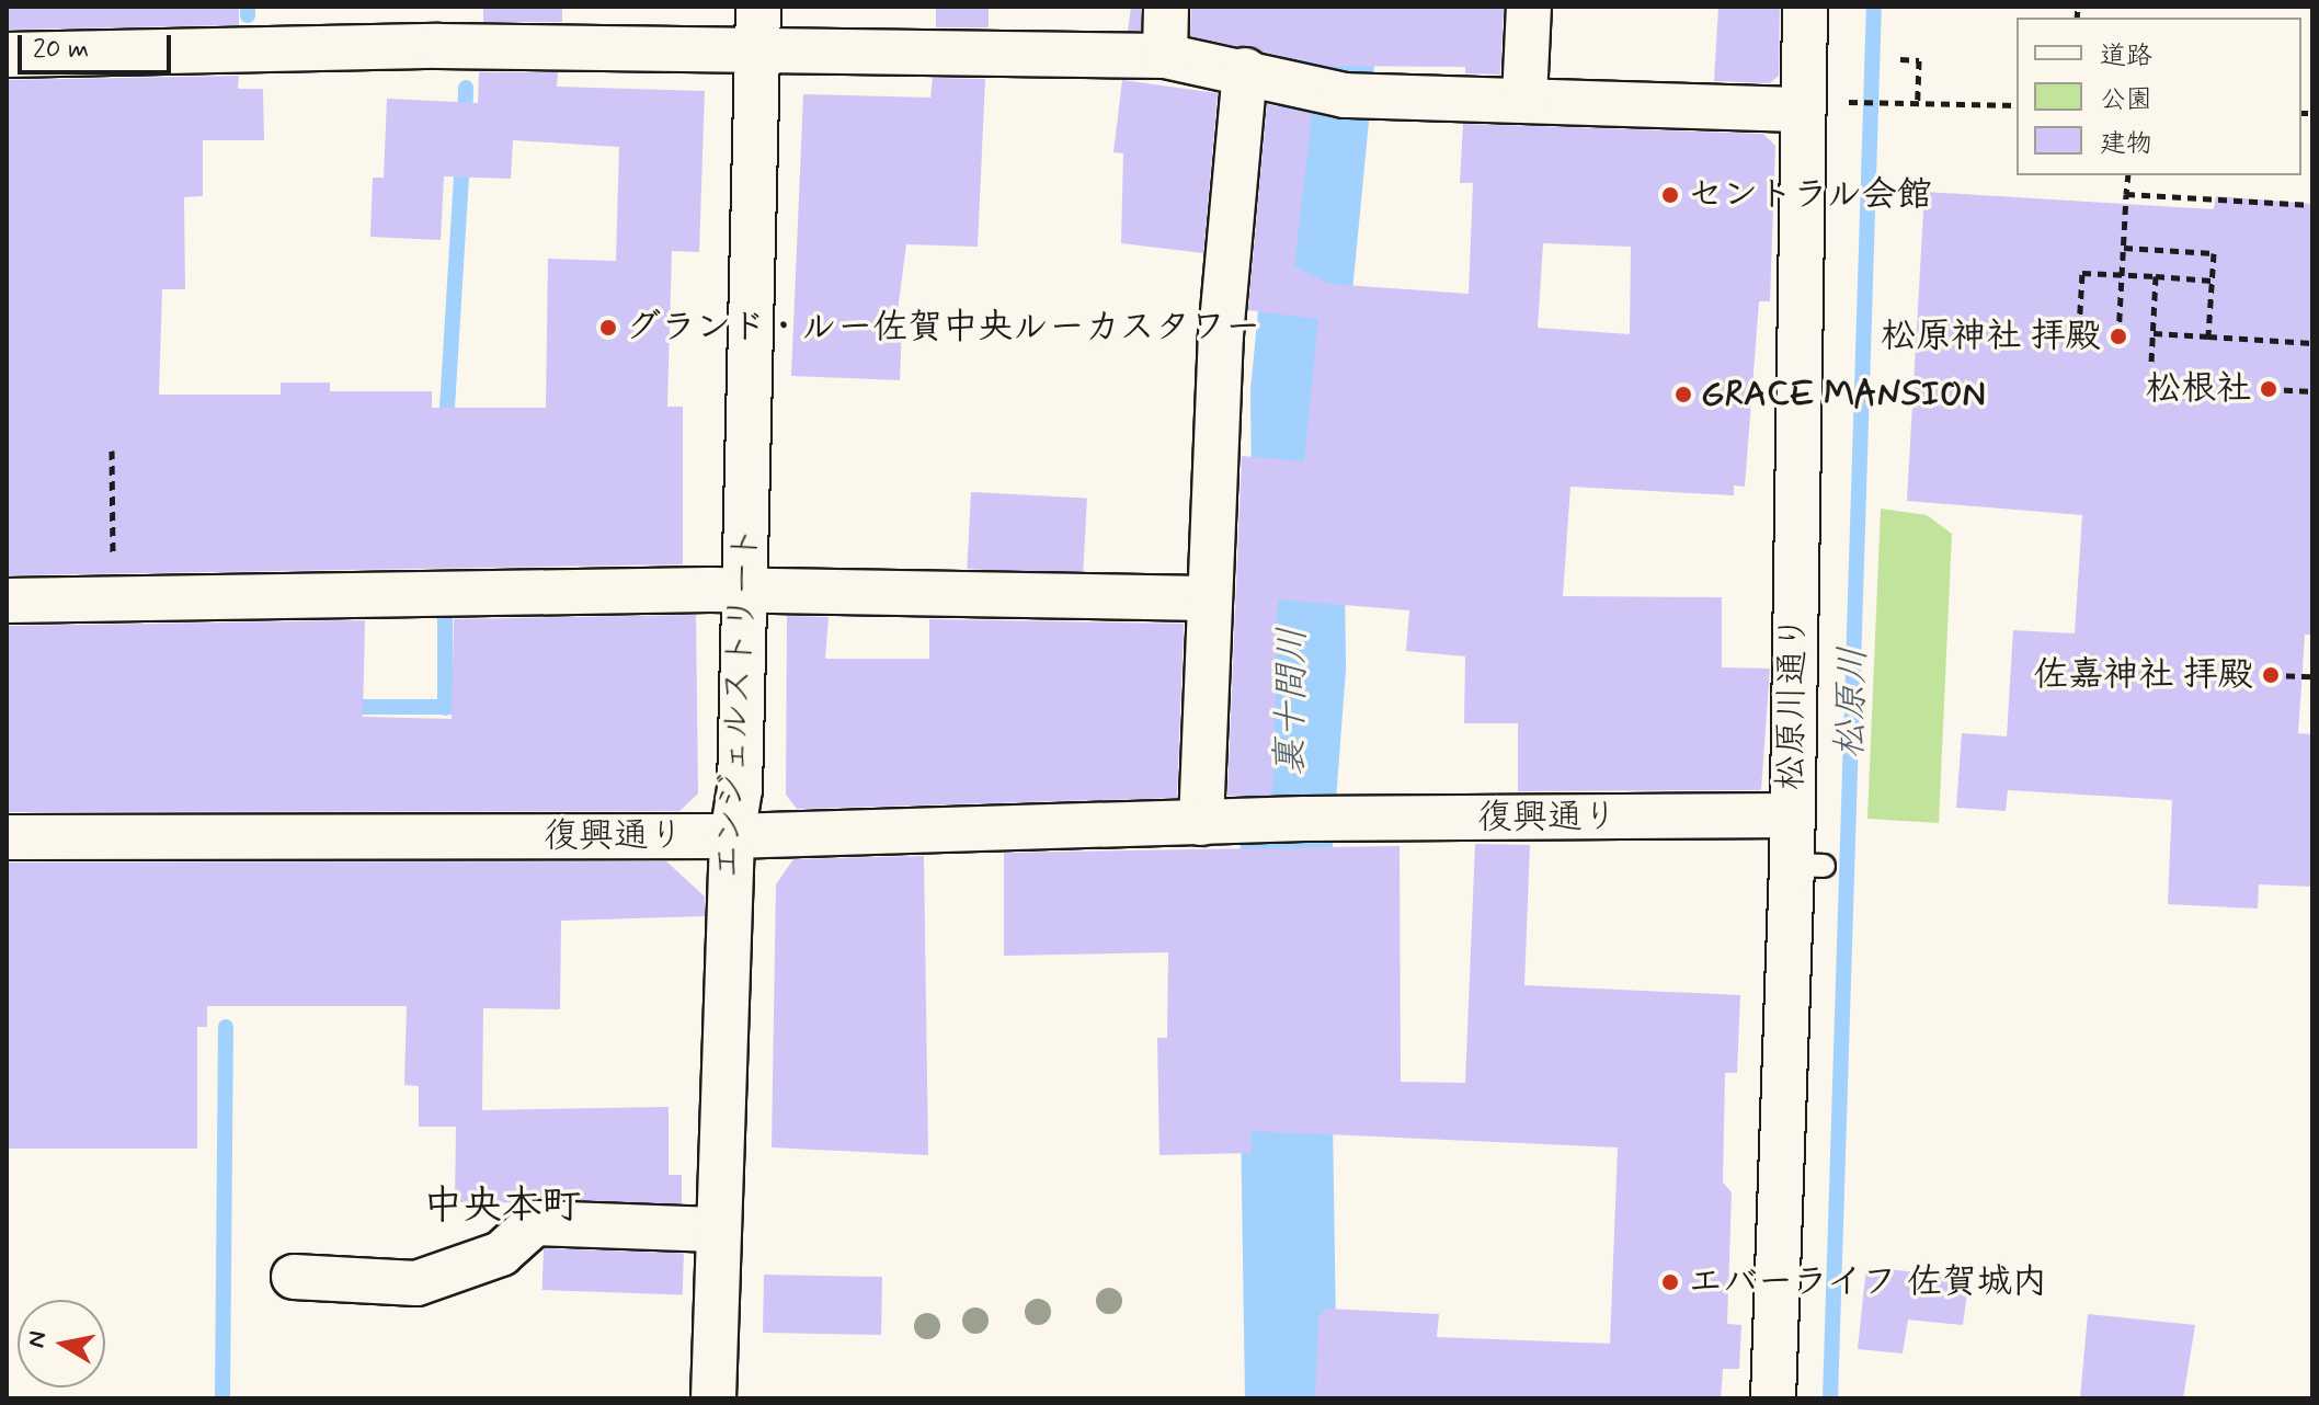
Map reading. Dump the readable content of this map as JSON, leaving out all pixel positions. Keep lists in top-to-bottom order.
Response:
{
  "streets": {
    "street": ["エンジェルストリート", "松原川通り", "復興通り"]
  },
  "crossings": [
    ["エンジェルストリート", "復興通り"],
    ["松原川通り", "復興通り"]
  ],
  "districts": ["中央本町"],
  "water": ["裏十間川", "松原川"],
  "places": [
    "セントラル会館",
    "グランド・ルー佐賀中央ルーカスタワー",
    "松原神社 拝殿",
    "松根社",
    "GRACE MANSION",
    "佐嘉神社 拝殿",
    "エバーライフ 佐賀城内"
  ],
  "legend": ["道路", "公園", "建物"],
  "scale_bar": "20 m",
  "north": "left"
}
